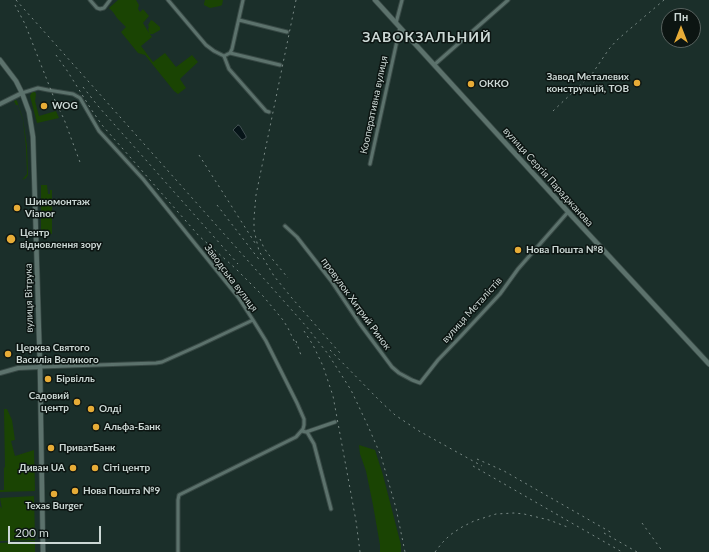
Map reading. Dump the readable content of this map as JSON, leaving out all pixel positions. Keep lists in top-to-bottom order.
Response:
{
  "streets": {
    "main road": ["вулиця Сергія Параджанова", "вулиця Вітрука"],
    "street": [
      "Кооперативна вулиця",
      "Заводська вулиця",
      "провулок Хитрий Ринок",
      "вулиця Металістів"
    ]
  },
  "crossings": [
    ["Кооперативна вулиця", "вулиця Сергія Параджанова"],
    ["вулиця Сергія Параджанова", "вулиця Металістів"],
    ["Заводська вулиця", "вулиця Вітрука"],
    ["провулок Хитрий Ринок", "вулиця Металістів"]
  ],
  "districts": ["ЗАВОКЗАЛЬНИЙ"],
  "places": [
    "Завод Металевих конструкцій, ТОВ",
    "ОККО",
    "WOG",
    "Шиномонтаж Vianor",
    "Центр відновлення зору",
    "Нова Пошта №8",
    "Церква Святого Василія Великого",
    "Бірвілль",
    "Садовий центр",
    "Олді",
    "Альфа-Банк",
    "ПриватБанк",
    "Диван UA",
    "Сіті центр",
    "Нова Пошта №9",
    "Texas Burger"
  ],
  "scale_bar": "200 m",
  "north": "top"
}
